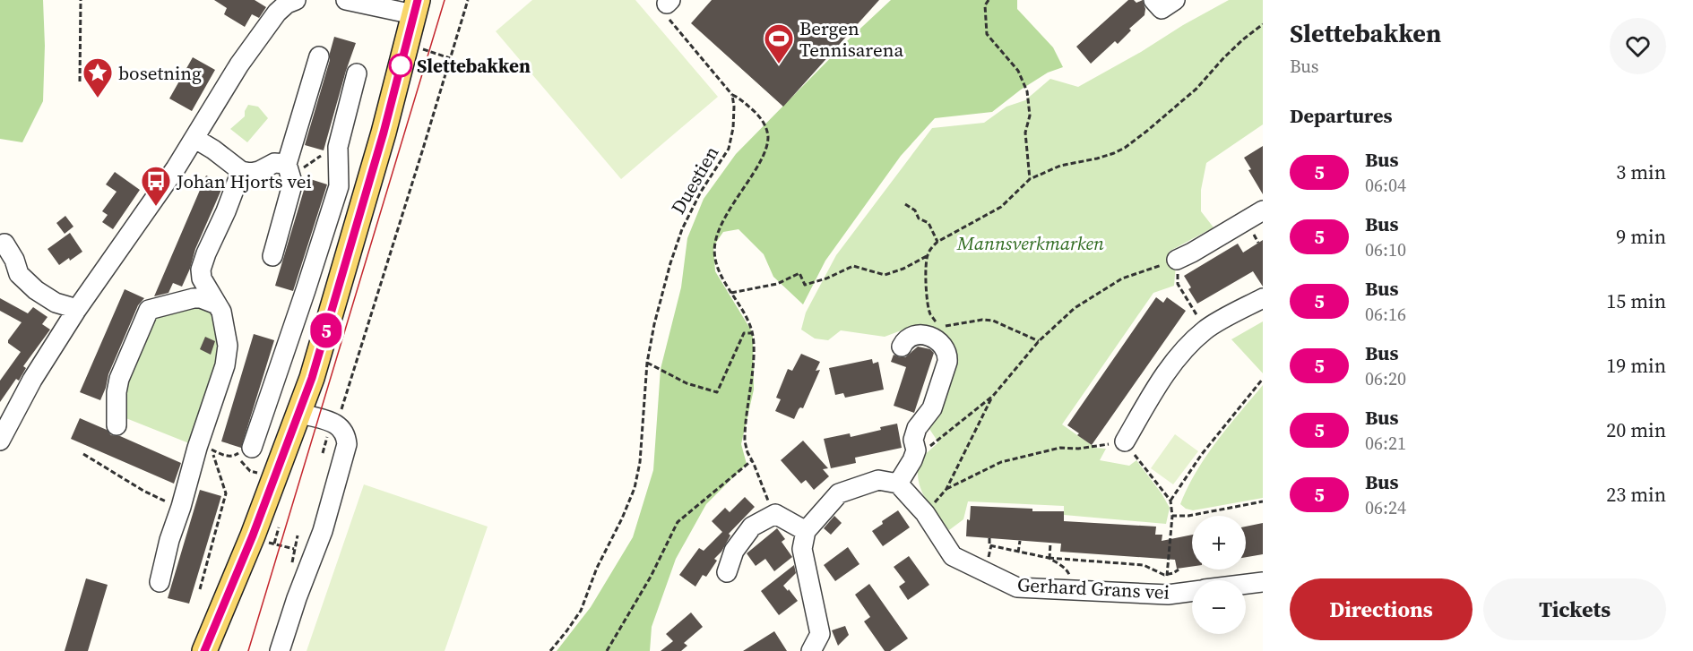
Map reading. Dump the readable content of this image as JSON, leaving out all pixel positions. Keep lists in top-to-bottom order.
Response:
{
  "streets": {
    "street": ["Gerhard Grans vei"],
    "path": ["Duestien"]
  },
  "parks": ["Mannsverkmarken"],
  "places": {
    "sports": ["Bergen Tennisarena"],
    "other": ["Slettebakken"],
    "place": ["bosetning"],
    "bus stop": ["Johan Hjorts vei"]
  },
  "lines": ["bus line 5"],
  "page": {
    "on_map": "5",
    "heading": [
      ["Slettebakken", "Bus"],
      "Departures"
    ],
    "list": [
      {
        "mark": "5",
        "name": "Bus",
        "note": "06:04",
        "value": "3 min"
      },
      {
        "mark": "5",
        "name": "Bus",
        "note": "06:10",
        "value": "9 min"
      },
      {
        "mark": "5",
        "name": "Bus",
        "note": "06:16",
        "value": "15 min"
      },
      {
        "mark": "5",
        "name": "Bus",
        "note": "06:20",
        "value": "19 min"
      },
      {
        "mark": "5",
        "name": "Bus",
        "note": "06:21",
        "value": "20 min"
      },
      {
        "mark": "5",
        "name": "Bus",
        "note": "06:24",
        "value": "23 min"
      }
    ],
    "map_buttons": ["+", "−"],
    "buttons": ["Directions", "Tickets"]
  }
}
